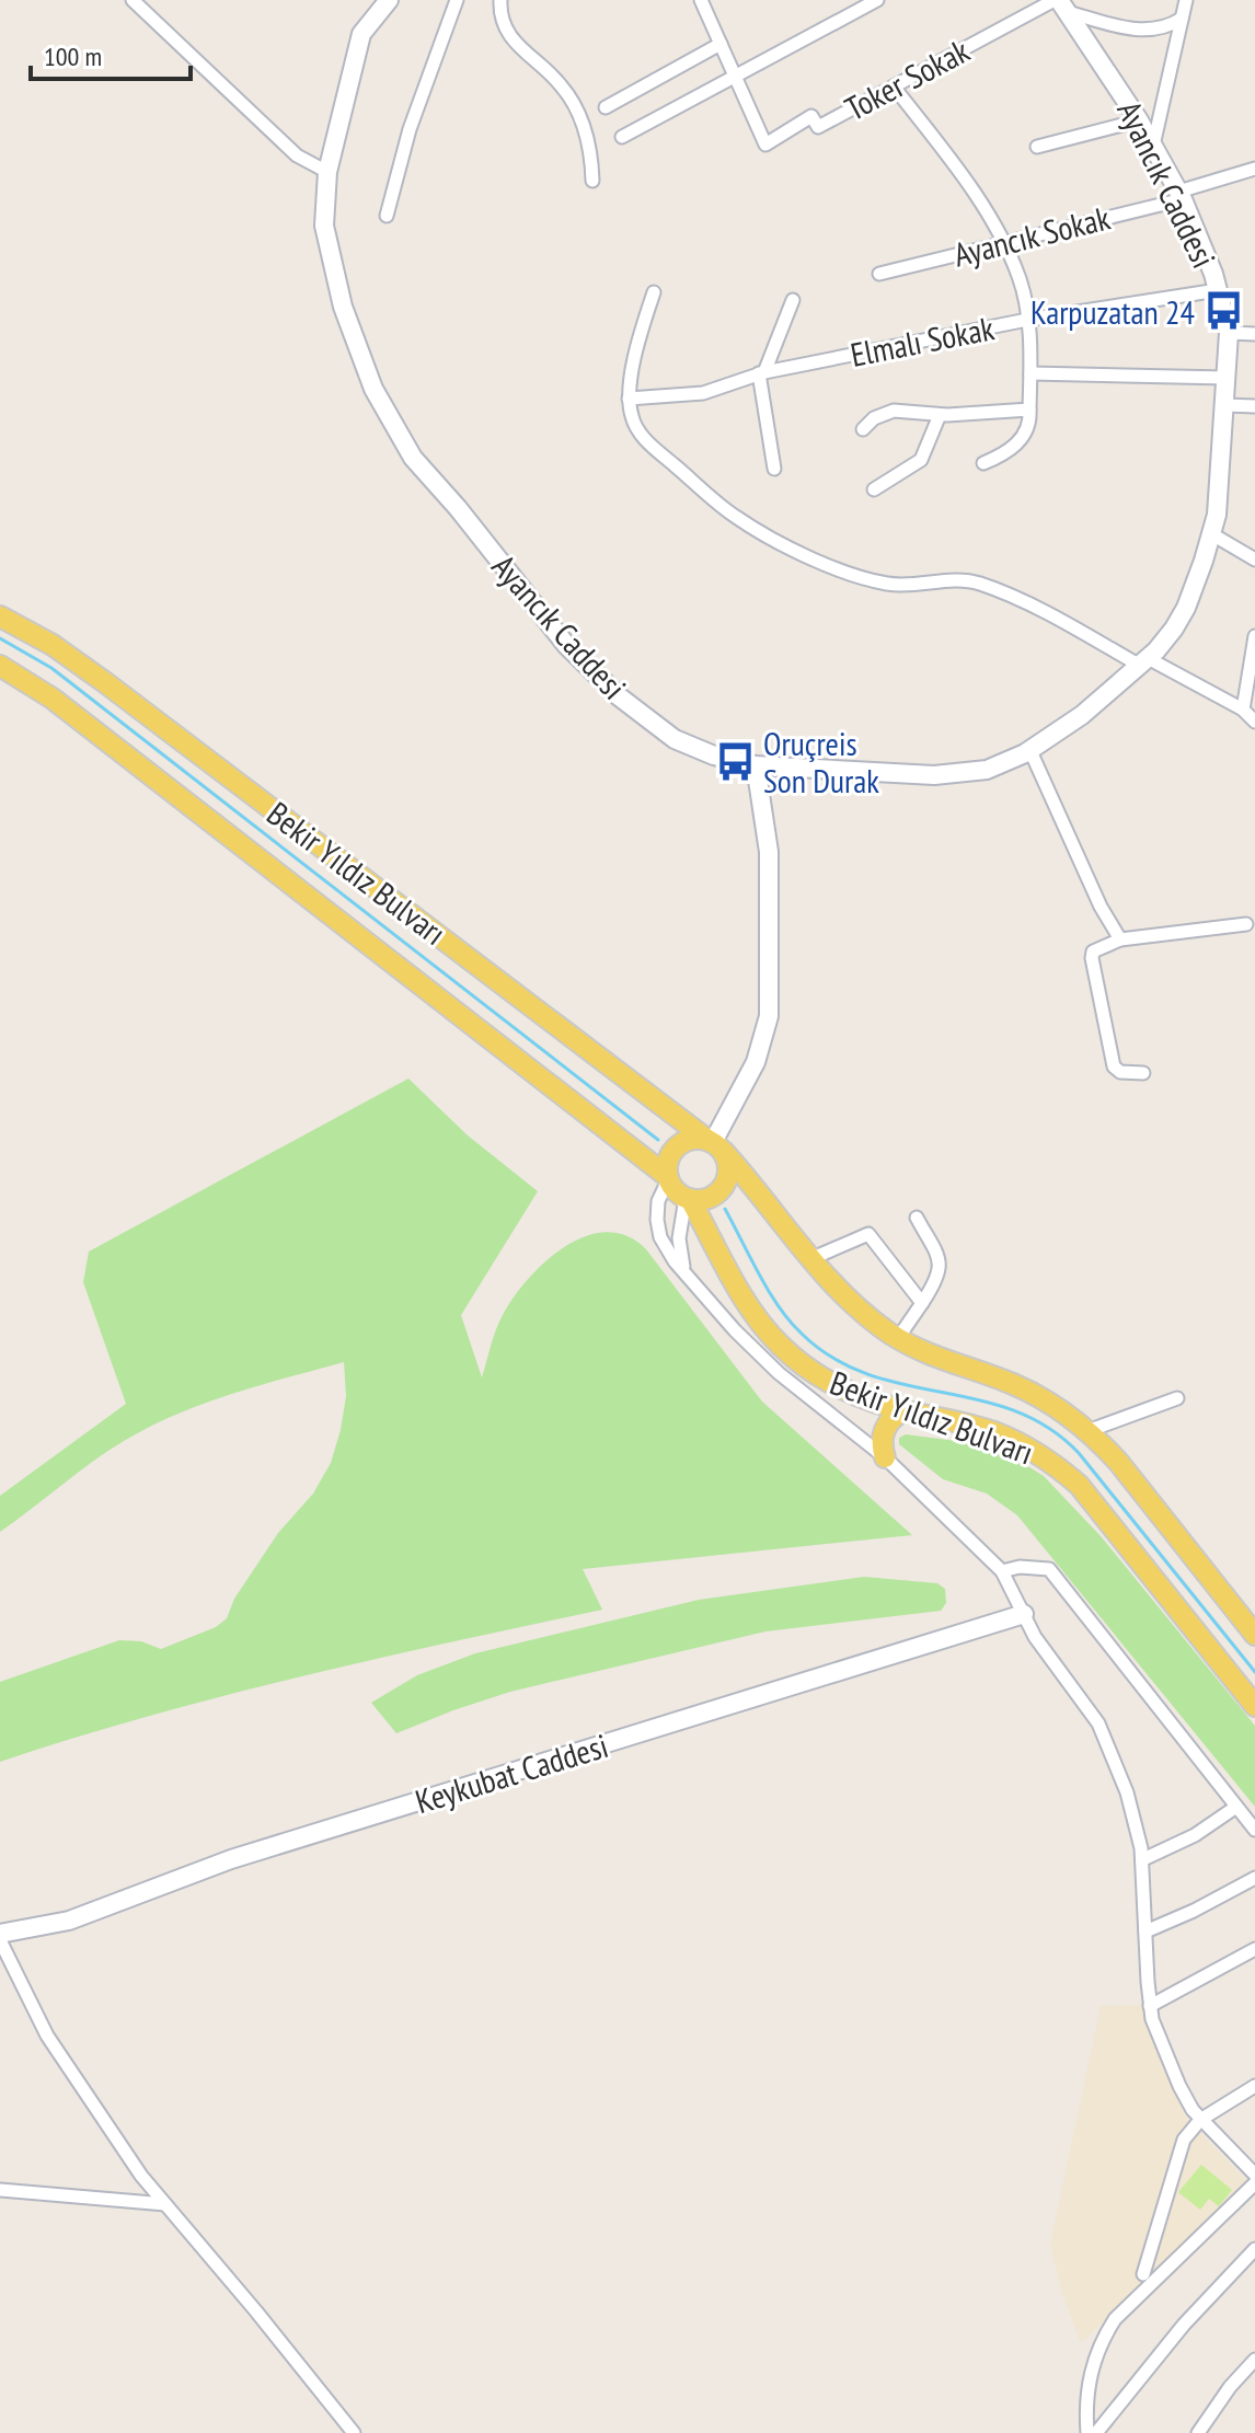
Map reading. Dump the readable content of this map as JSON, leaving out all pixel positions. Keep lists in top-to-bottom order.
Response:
{
  "streets": {
    "main road": ["Bekir Yıldız Bulvarı"],
    "street": [
      "Toker Sokak",
      "Ayancık Caddesi",
      "Ayancık Sokak",
      "Elmalı Sokak",
      "Keykubat Caddesi"
    ]
  },
  "crossings": [
    ["Toker Sokak", "Ayancık Caddesi"],
    ["Ayancık Caddesi", "Ayancık Sokak"],
    ["Ayancık Caddesi", "Elmalı Sokak"]
  ],
  "places": {
    "bus stop": ["Karpuzatan 24", "Oruçreis Son Durak"]
  },
  "scale_bar": "100 m"
}
